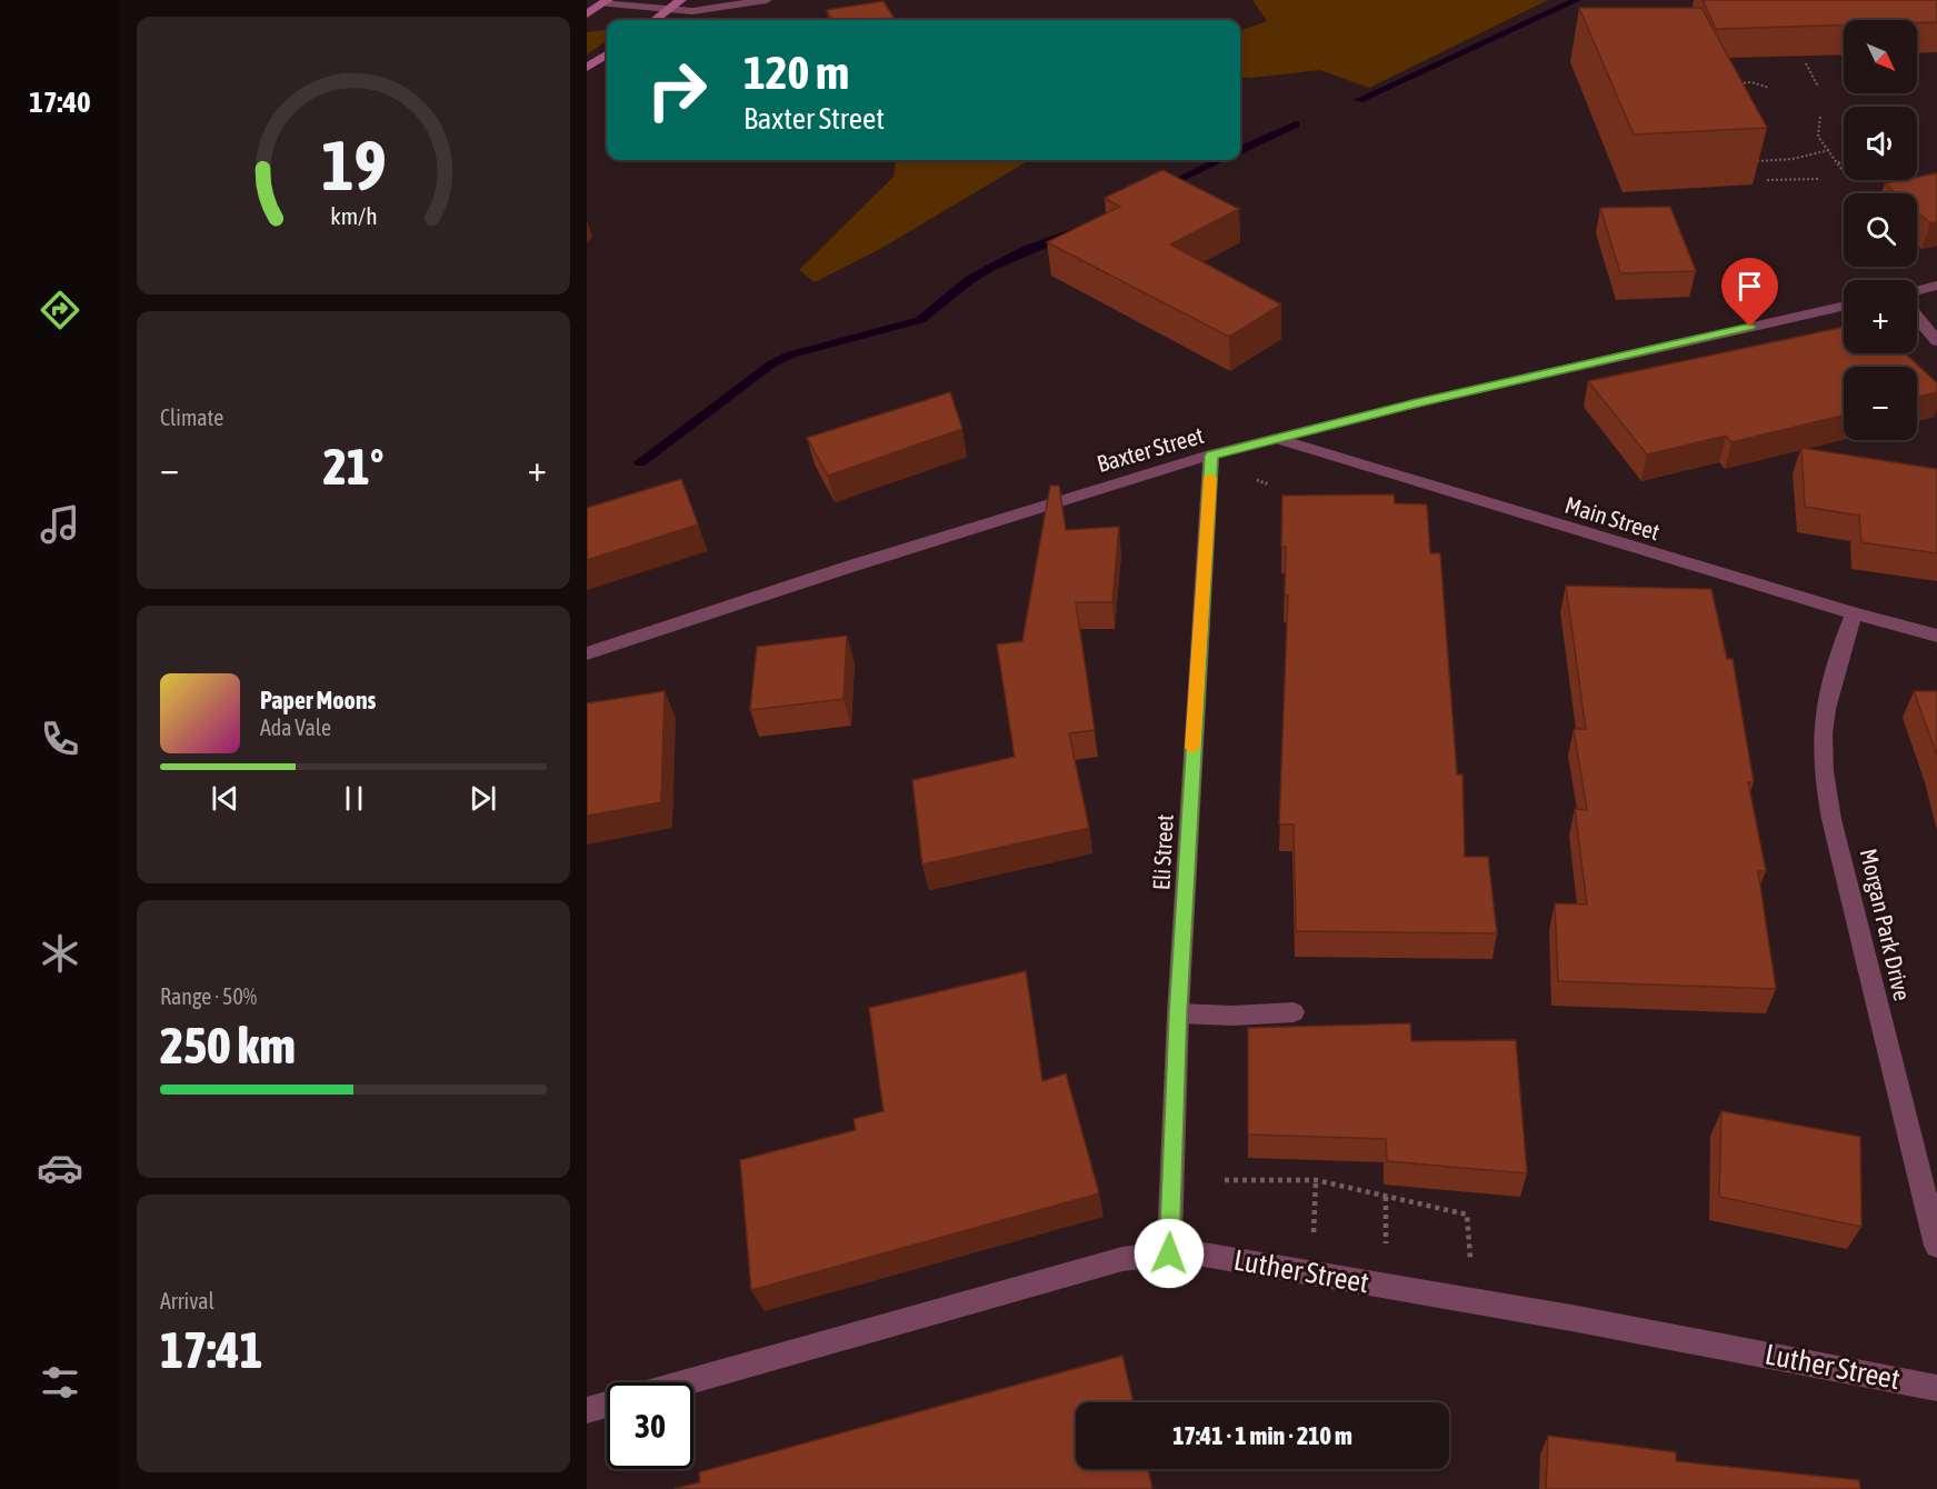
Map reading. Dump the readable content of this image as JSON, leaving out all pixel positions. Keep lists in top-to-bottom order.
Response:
{
  "streets": {
    "street": [
      "Baxter Street",
      "Main Street",
      "Eli Street",
      "Morgan Park Drive",
      "Luther Street"
    ]
  },
  "crossings": [
    ["Baxter Street", "Main Street"],
    ["Baxter Street", "Eli Street"],
    ["Main Street", "Morgan Park Drive"],
    ["Eli Street", "Luther Street"]
  ],
  "north": "bottom right",
  "page": {
    "tabs": "17:40",
    "map_buttons": ["+", "−"],
    "turn": ["120 m", "Baxter Street"],
    "tile": [
      "Climate",
      ["Range · 50%", "250 km"],
      ["Arrival", "17:41"]
    ],
    "heat": ["−", "21°", "+"],
    "song": ["Paper Moons", "Ada Vale"],
    "limit": "30",
    "trip": "17:41 · 1 min · 210 m",
    "gauge": ["19", "km/h"]
  }
}
